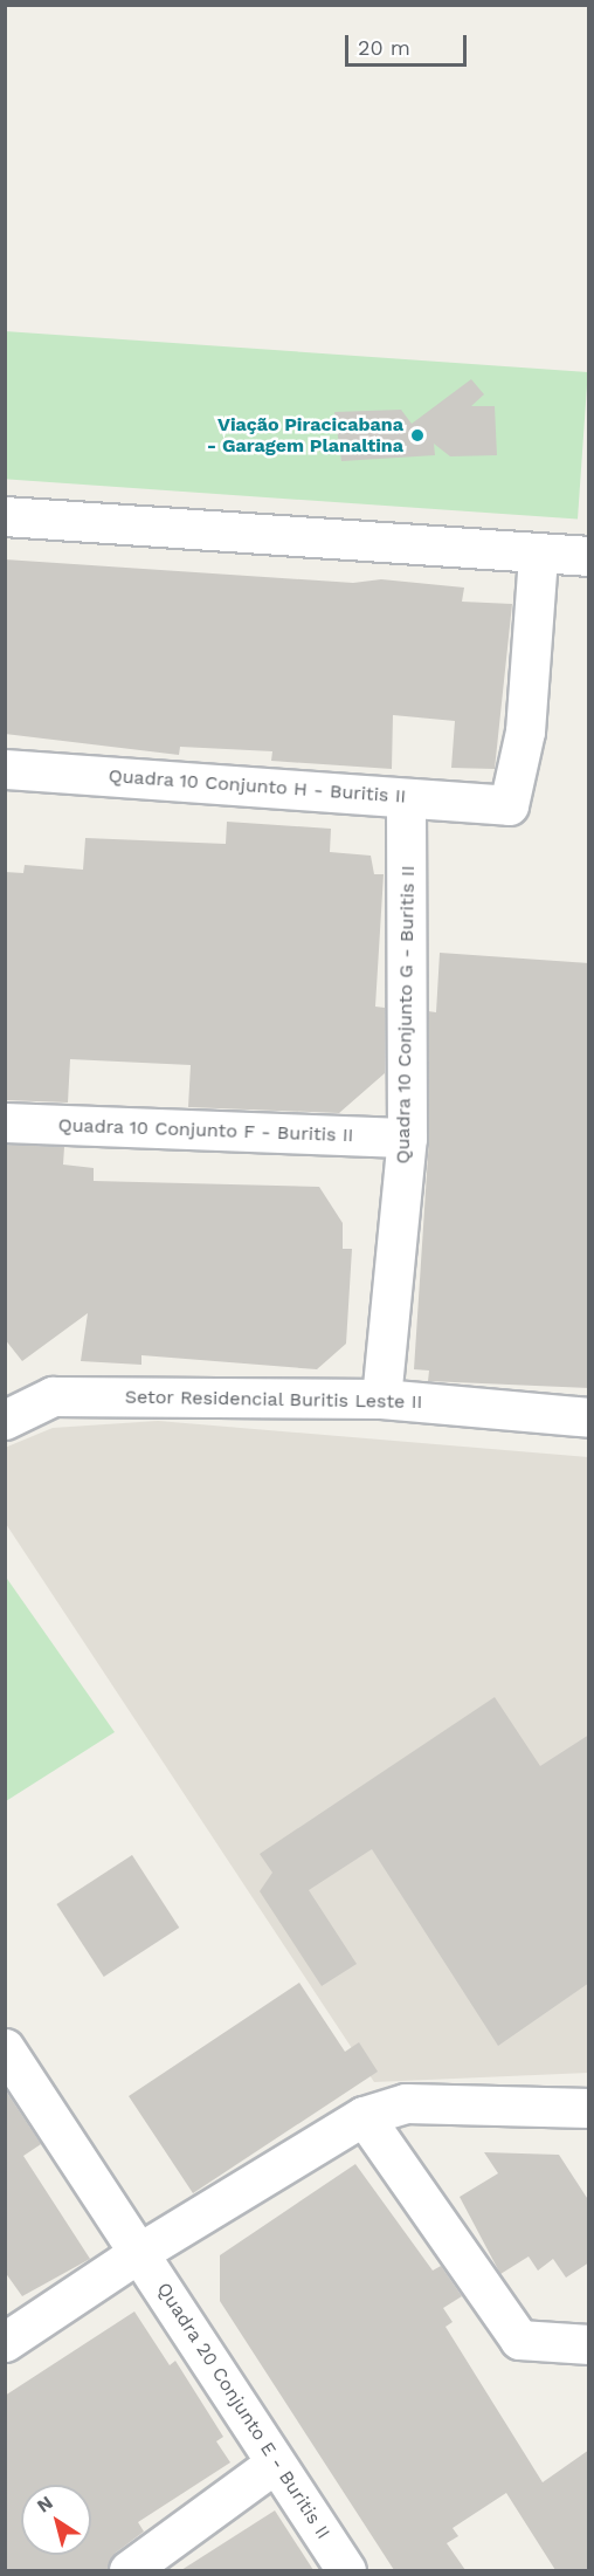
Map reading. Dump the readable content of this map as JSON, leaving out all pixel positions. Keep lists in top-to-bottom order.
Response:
{
  "streets": {
    "street": [
      "Quadra 10 Conjunto H - Buritis II",
      "Quadra 10 Conjunto G - Buritis II",
      "Quadra 10 Conjunto F - Buritis II",
      "Setor Residencial Buritis Leste II",
      "Quadra 20 Conjunto E - Buritis II"
    ]
  },
  "crossings": [
    ["Quadra 10 Conjunto H - Buritis II", "Quadra 10 Conjunto G - Buritis II"],
    ["Quadra 10 Conjunto G - Buritis II", "Quadra 10 Conjunto F - Buritis II"],
    ["Quadra 10 Conjunto G - Buritis II", "Setor Residencial Buritis Leste II"]
  ],
  "places": ["Viação Piracicabana - Garagem Planaltina"],
  "scale_bar": "20 m",
  "north": "top left"
}
